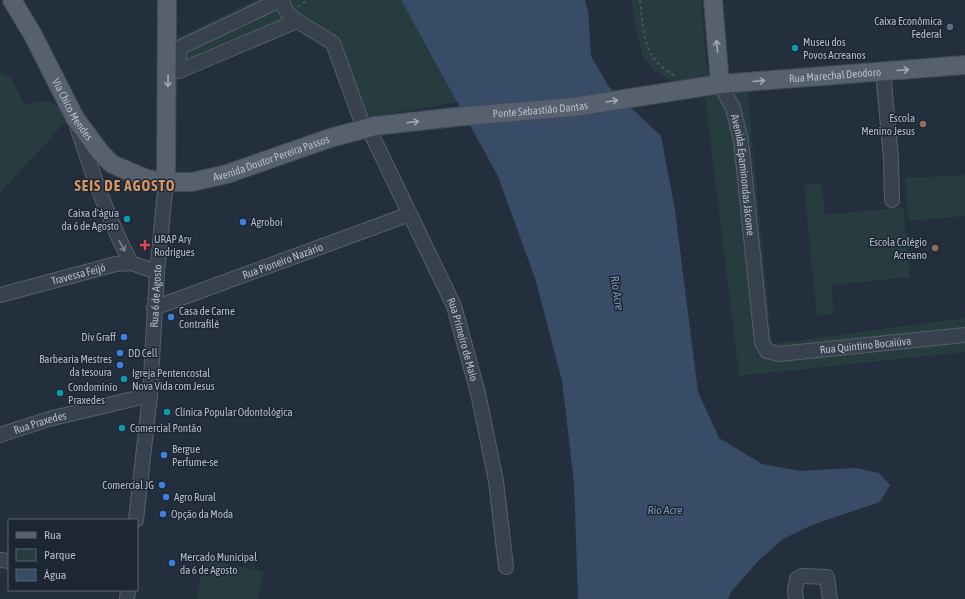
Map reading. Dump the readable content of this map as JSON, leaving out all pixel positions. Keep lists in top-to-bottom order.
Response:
{
  "streets": {
    "main road": [
      "Rua Marechal Deodoro",
      "Via Chico Mendes",
      "Ponte Sebastião Dantas",
      "Avenida Doutor Pereira Passos",
      "Avenida Epaminondas Jácome",
      "Rua 6 de Agosto"
    ],
    "street": [
      "Rua Pioneiro Nazário",
      "Travessa Feijó",
      "Rua Primeiro de Maio",
      "Rua Quintino Bocaiúva",
      "Rua Praxedes"
    ]
  },
  "crossings": [
    ["Rua Marechal Deodoro", "Ponte Sebastião Dantas"],
    ["Rua Marechal Deodoro", "Avenida Epaminondas Jácome"],
    ["Via Chico Mendes", "Avenida Doutor Pereira Passos"],
    ["Via Chico Mendes", "Rua 6 de Agosto"],
    ["Ponte Sebastião Dantas", "Avenida Doutor Pereira Passos"],
    ["Ponte Sebastião Dantas", "Avenida Epaminondas Jácome"],
    ["Ponte Sebastião Dantas", "Rua Primeiro de Maio"],
    ["Avenida Doutor Pereira Passos", "Rua 6 de Agosto"],
    ["Avenida Doutor Pereira Passos", "Rua Primeiro de Maio"],
    ["Avenida Epaminondas Jácome", "Rua Quintino Bocaiúva"],
    ["Rua Pioneiro Nazário", "Rua 6 de Agosto"],
    ["Rua Pioneiro Nazário", "Rua Primeiro de Maio"],
    ["Travessa Feijó", "Rua 6 de Agosto"],
    ["Rua 6 de Agosto", "Rua Praxedes"]
  ],
  "one_way": ["Rua Marechal Deodoro", "Ponte Sebastião Dantas"],
  "districts": ["SEIS DE AGOSTO"],
  "water": ["Río Acre", "Rio Acre"],
  "places": {
    "other": [
      "Caixa Econômica Federal",
      "Museu dos Povos Acreanos",
      "Escola Menino Jesus",
      "Caixa d'água da 6 de Agosto",
      "Agroboi",
      "Escola Colégio Acreano",
      "Casa de Carne Contrafilé",
      "Div Graff",
      "DD Cell",
      "Barbearia Mestres da tesoura",
      "Igreja Pentencostal Nova Vida com Jesus",
      "Condomínio Praxedes",
      "Clínica Popular Odontológica",
      "Comercial Pontão",
      "Bergue Perfume-se",
      "Comercial JG",
      "Agro Rural",
      "Opção da Moda",
      "Mercado Municipal da 6 de Agosto"
    ],
    "health": ["URAP Ary Rodrigues"]
  },
  "legend": ["Rua", "Parque", "Água"]
}
